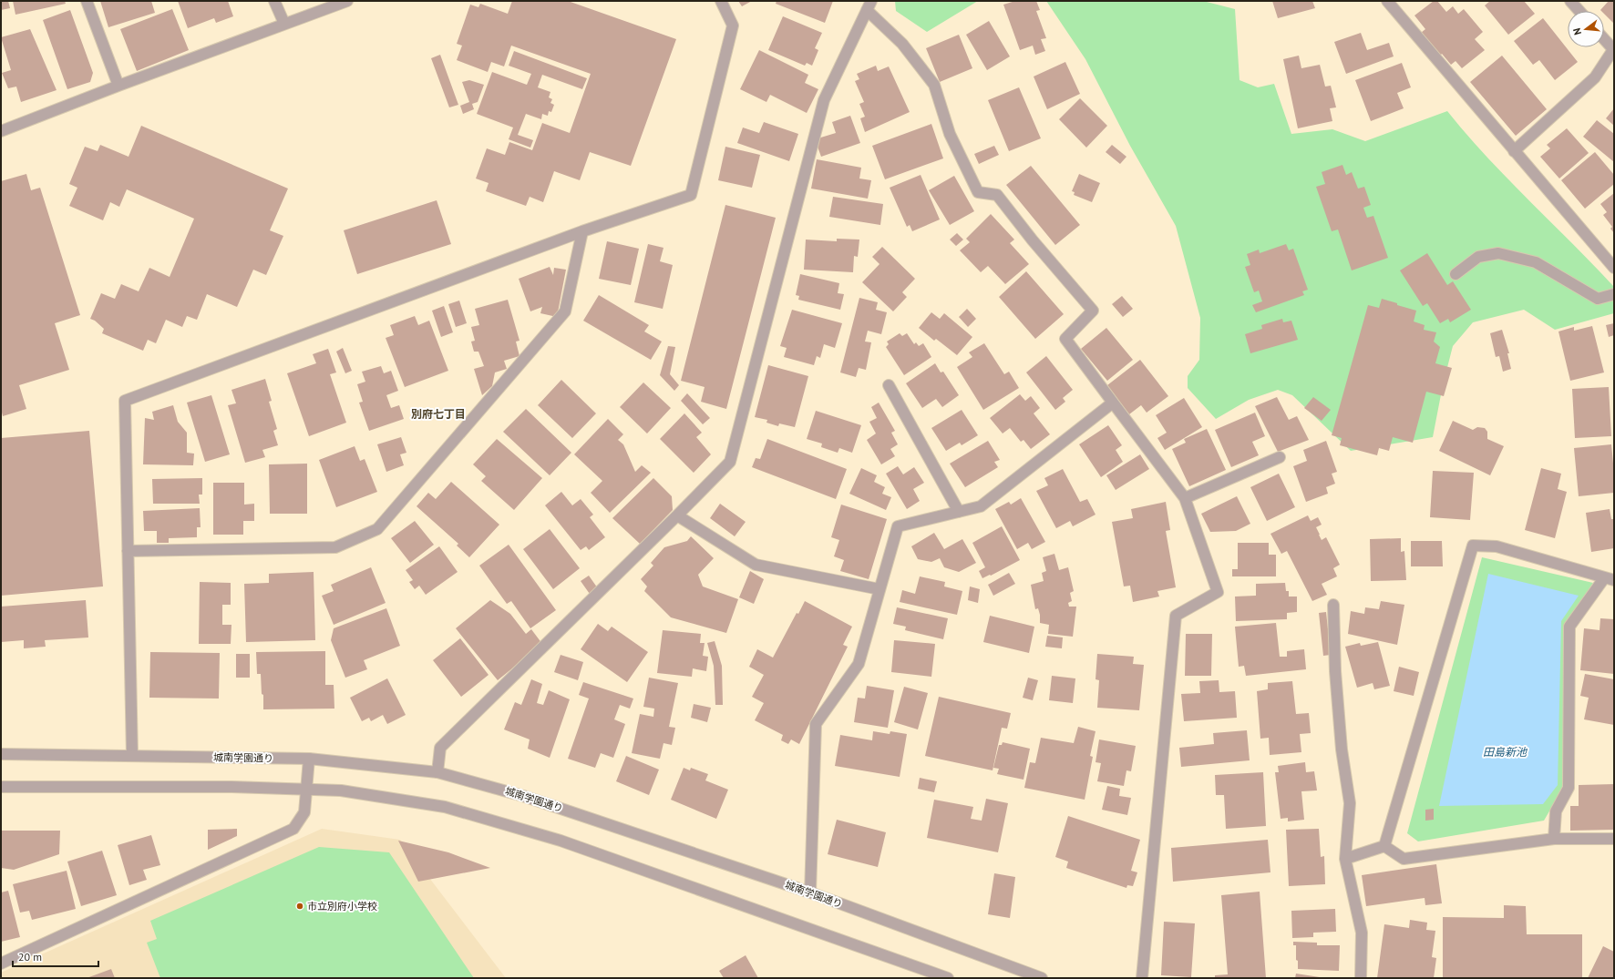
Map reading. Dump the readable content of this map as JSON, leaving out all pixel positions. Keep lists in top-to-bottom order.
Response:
{
  "streets": {
    "street": ["城南学園通り"]
  },
  "districts": ["別府七丁目"],
  "water": ["田島新池"],
  "places": ["市立別府小学校"],
  "scale_bar": "20 m",
  "north": "left"
}
